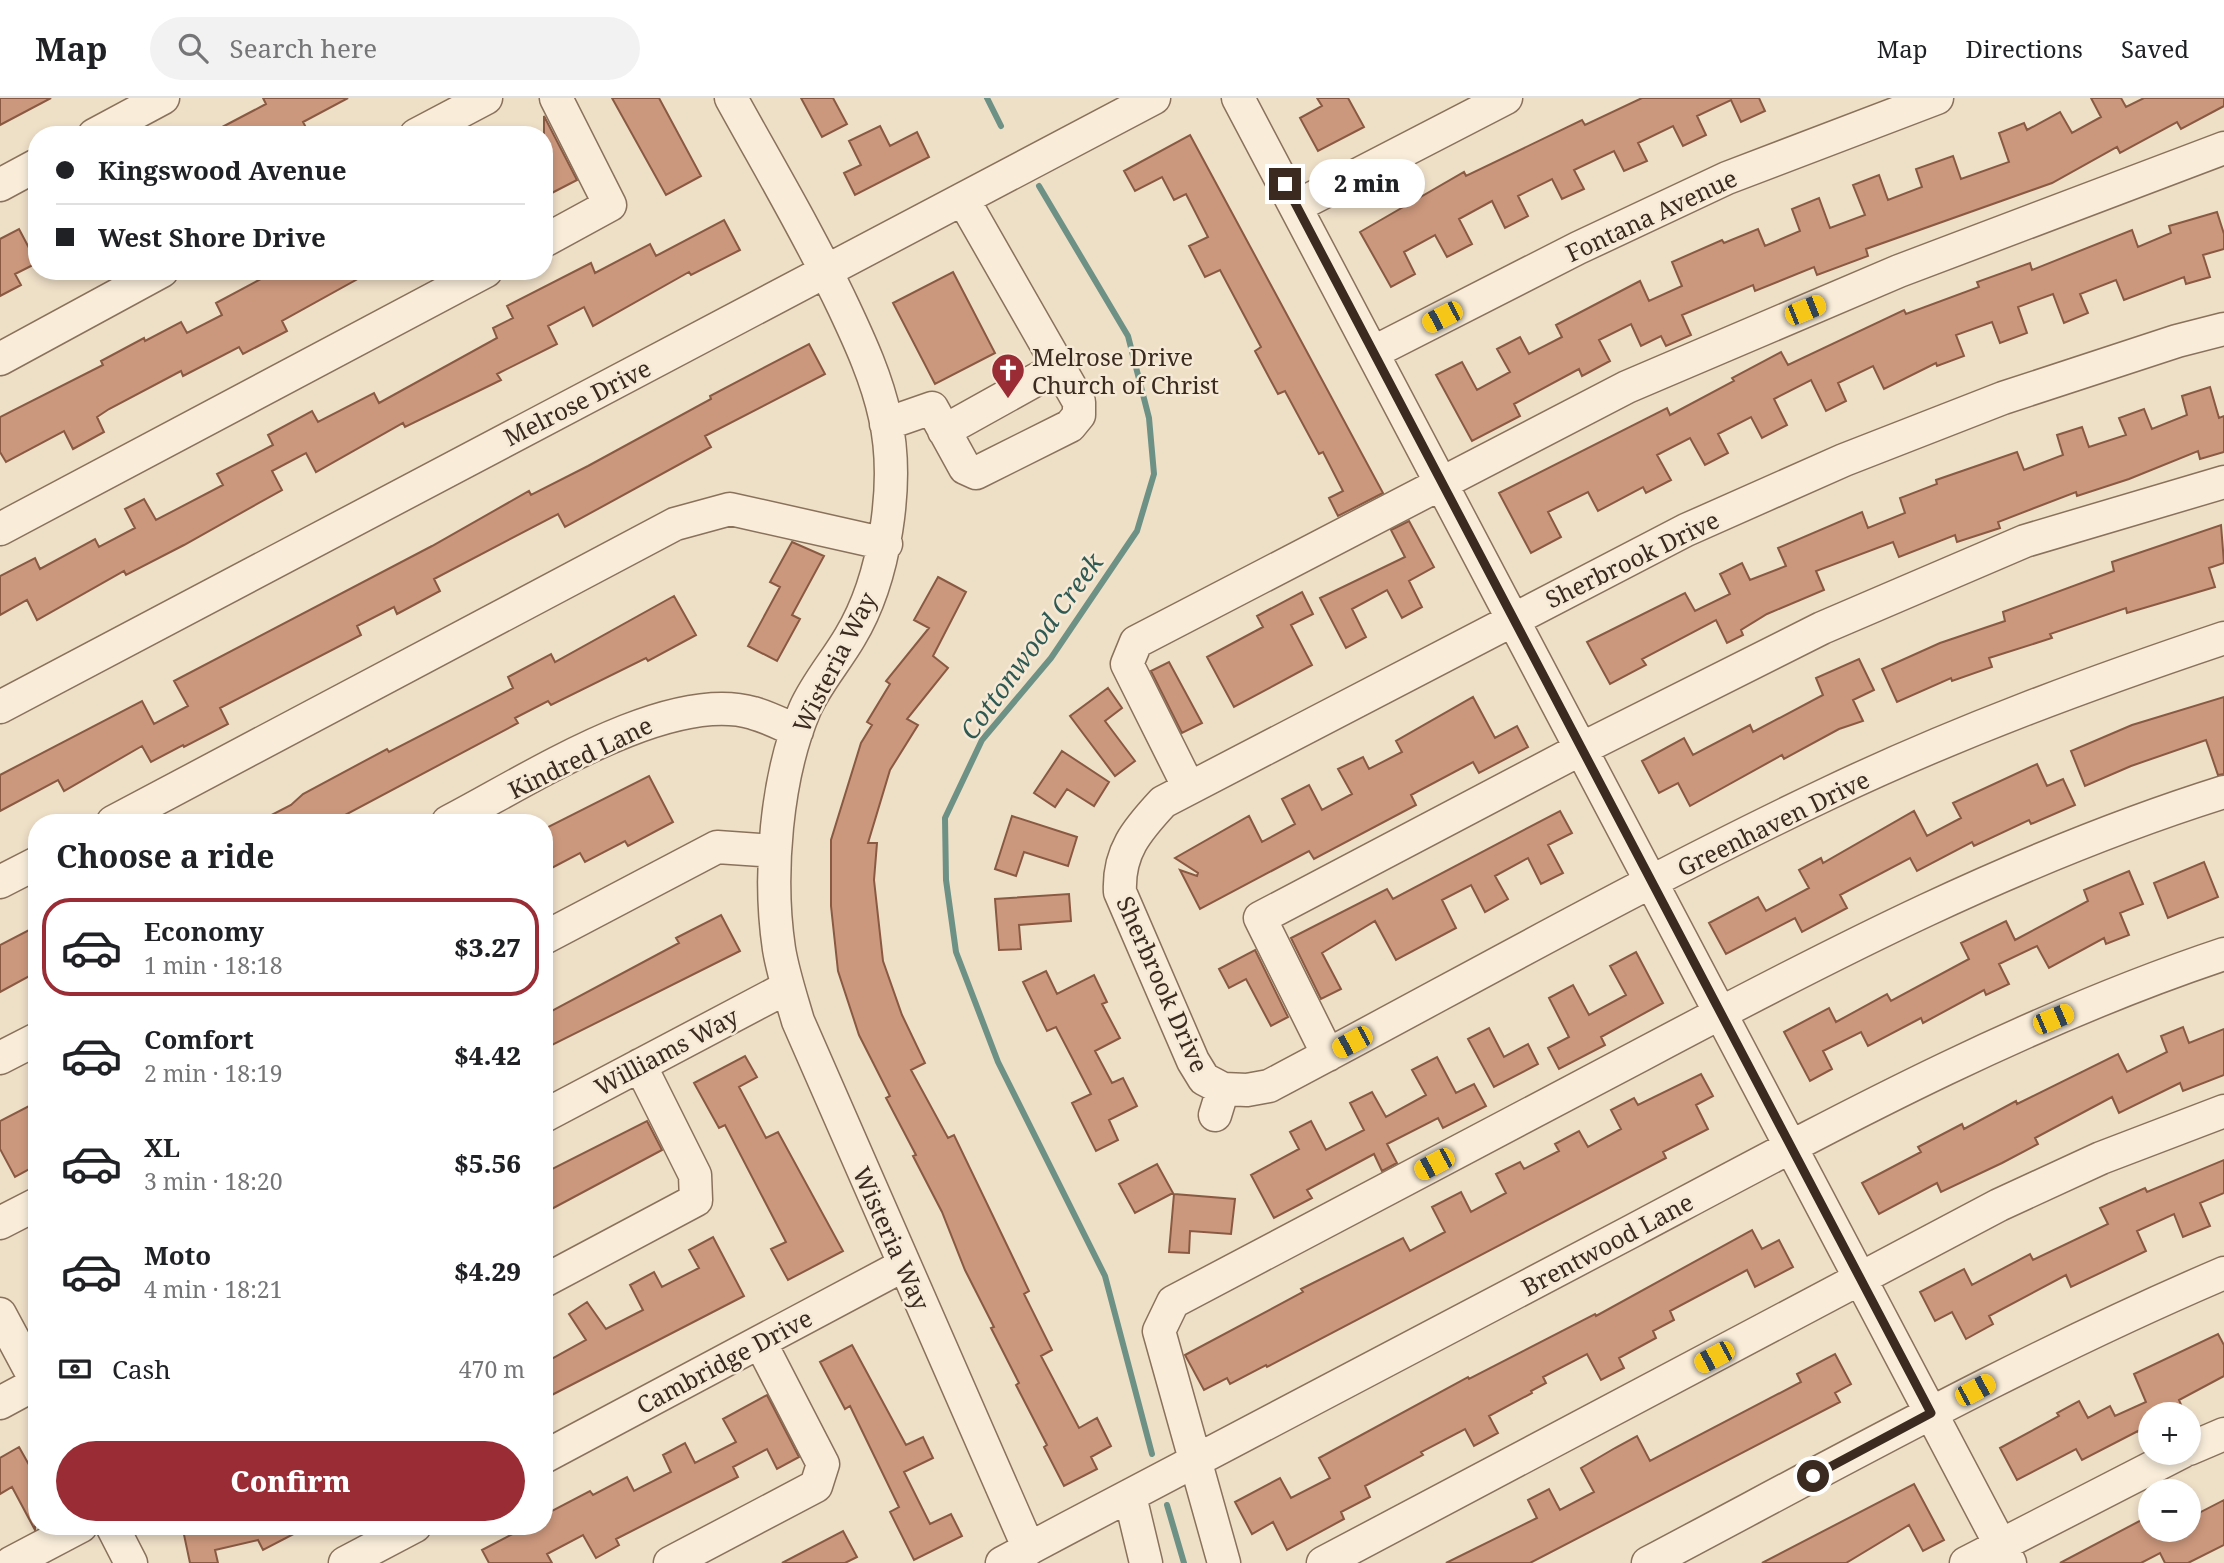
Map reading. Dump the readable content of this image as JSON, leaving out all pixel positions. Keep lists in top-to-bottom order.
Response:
{
  "streets": {
    "street": [
      "Fontana Avenue",
      "Melrose Drive",
      "Sherbrook Drive",
      "Wisteria Way",
      "Kindred Lane",
      "Greenhaven Drive",
      "Williams Way",
      "Brentwood Lane",
      "Cambridge Drive"
    ]
  },
  "crossings": [
    ["Melrose Drive", "Wisteria Way"],
    ["Sherbrook Drive", "Greenhaven Drive"],
    ["Wisteria Way", "Kindred Lane"],
    ["Wisteria Way", "Williams Way"],
    ["Wisteria Way", "Brentwood Lane"],
    ["Wisteria Way", "Cambridge Drive"]
  ],
  "water": ["Cottonwood Creek"],
  "places": {
    "church": ["Melrose Drive Church of Christ"]
  },
  "page": {
    "header": "Map",
    "search": "Search here",
    "nav": ["Map", "Directions", "Saved"],
    "banner": ["Kingswood Avenue", "West Shore Drive"],
    "bubble": "2 min",
    "heading": "Choose a ride",
    "list": [
      {
        "name": "Economy",
        "note": "1 min · 18:18",
        "value": "$3.27"
      },
      {
        "name": "Comfort",
        "note": "2 min · 18:19",
        "value": "$4.42"
      },
      {
        "name": "XL",
        "note": "3 min · 18:20",
        "value": "$5.56"
      },
      {
        "name": "Moto",
        "note": "4 min · 18:21",
        "value": "$4.29"
      }
    ],
    "pay": ["Cash", "470 m"],
    "map_buttons": ["+", "−"],
    "buttons": "Confirm"
  }
}
